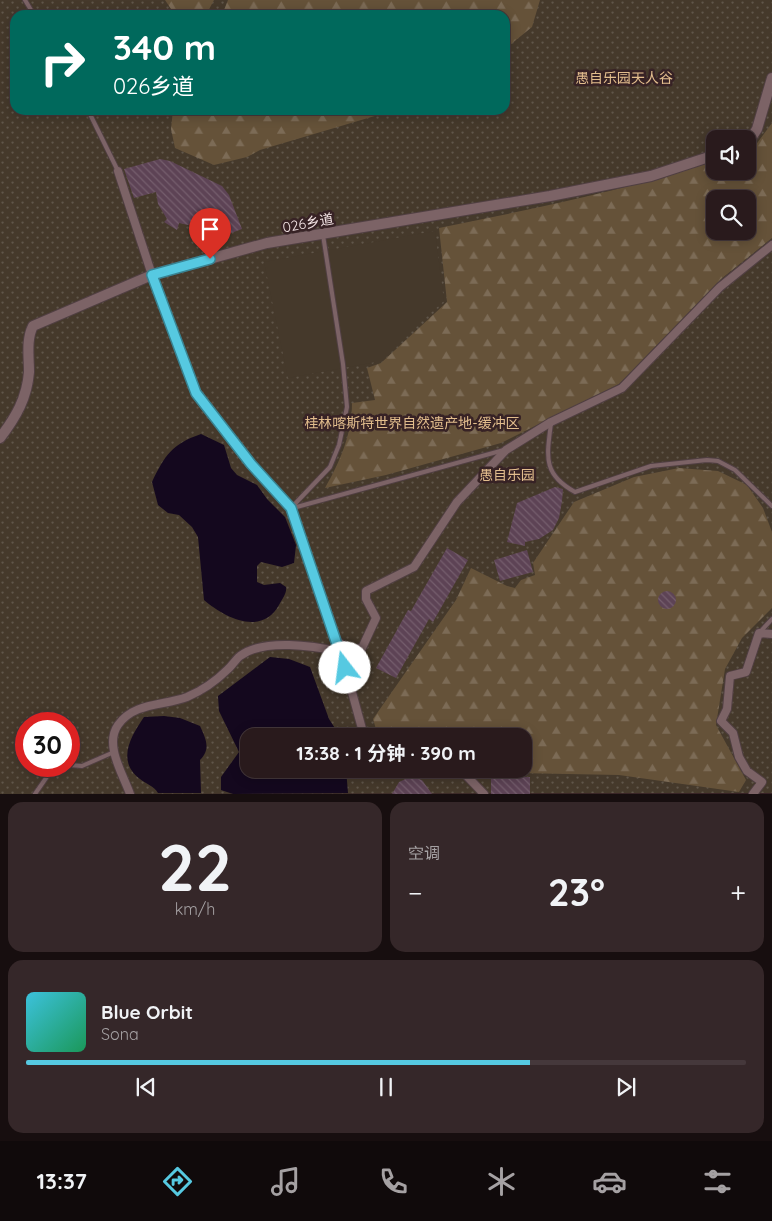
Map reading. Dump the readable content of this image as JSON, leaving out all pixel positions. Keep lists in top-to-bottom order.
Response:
{
  "streets": {
    "street": ["026乡道"]
  },
  "parks": ["愚自乐园天人谷", "桂林喀斯特世界自然遗产地-缓冲区", "愚自乐园"],
  "page": {
    "turn": ["340 m", "026乡道"],
    "limit": "30",
    "trip": "13:38 · 1 分钟 · 390 m",
    "tile": [
      ["22", "km/h"],
      "空调"
    ],
    "heat": ["−", "23°", "+"],
    "song": ["Blue Orbit", "Sona"],
    "tabs": "13:37"
  }
}
